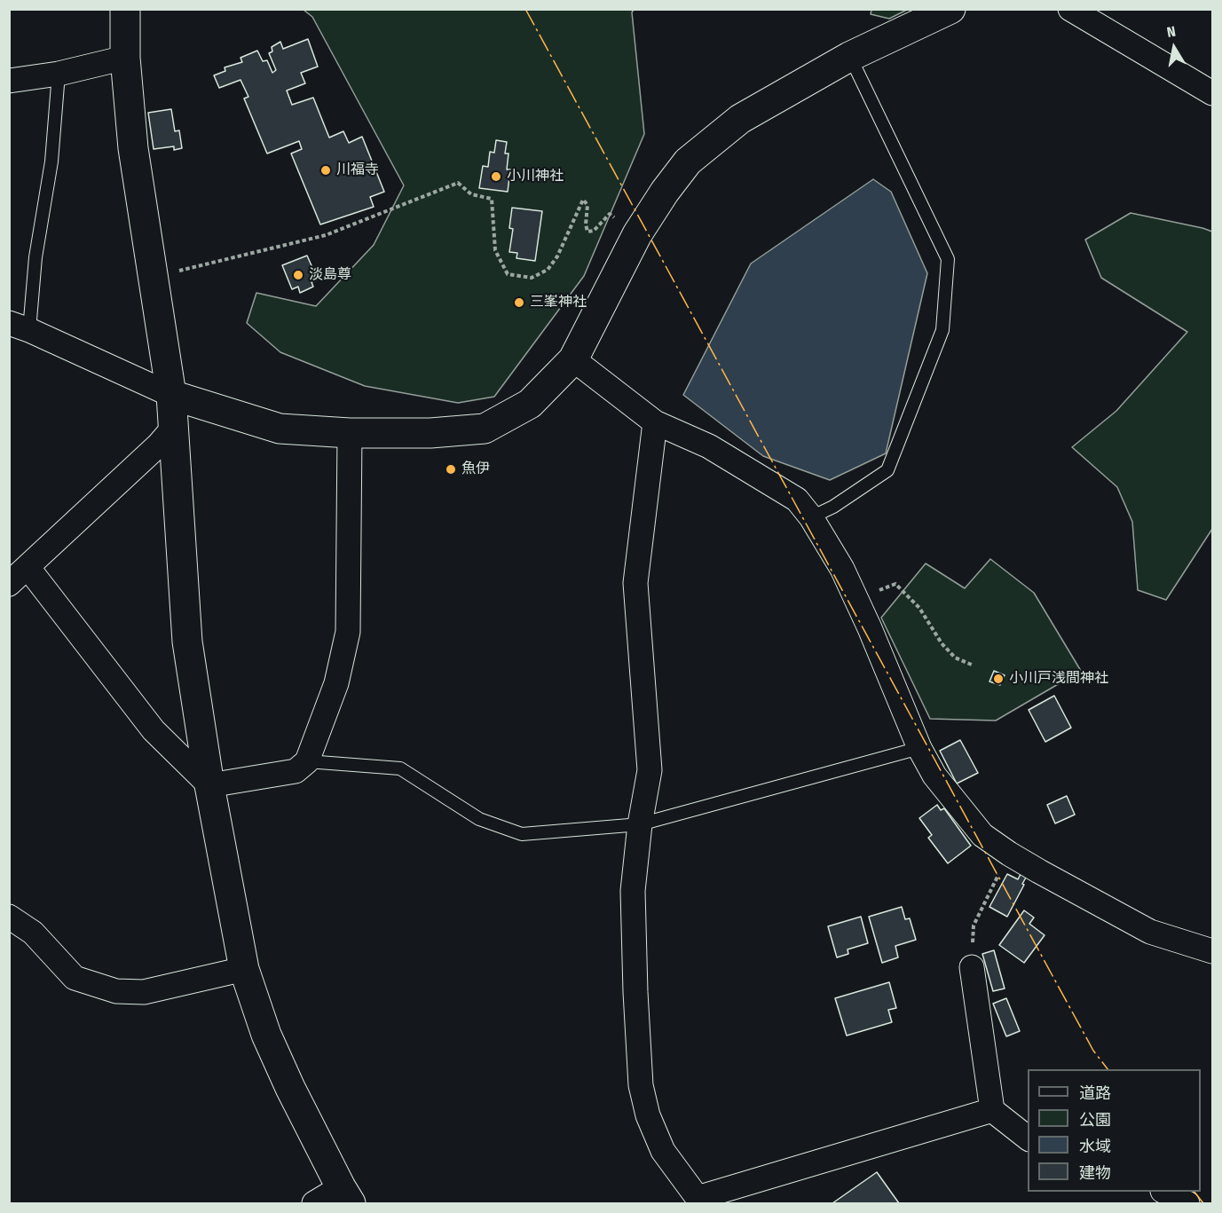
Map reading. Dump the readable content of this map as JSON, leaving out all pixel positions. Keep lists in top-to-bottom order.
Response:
{
  "places": [
    "川福寺",
    "小川神社",
    "淡島尊",
    "三峯神社",
    "魚伊",
    "小川戸浅間神社"
  ],
  "legend": [
    "道路",
    "公園",
    "水域",
    "建物"
  ],
  "north": "top"
}
